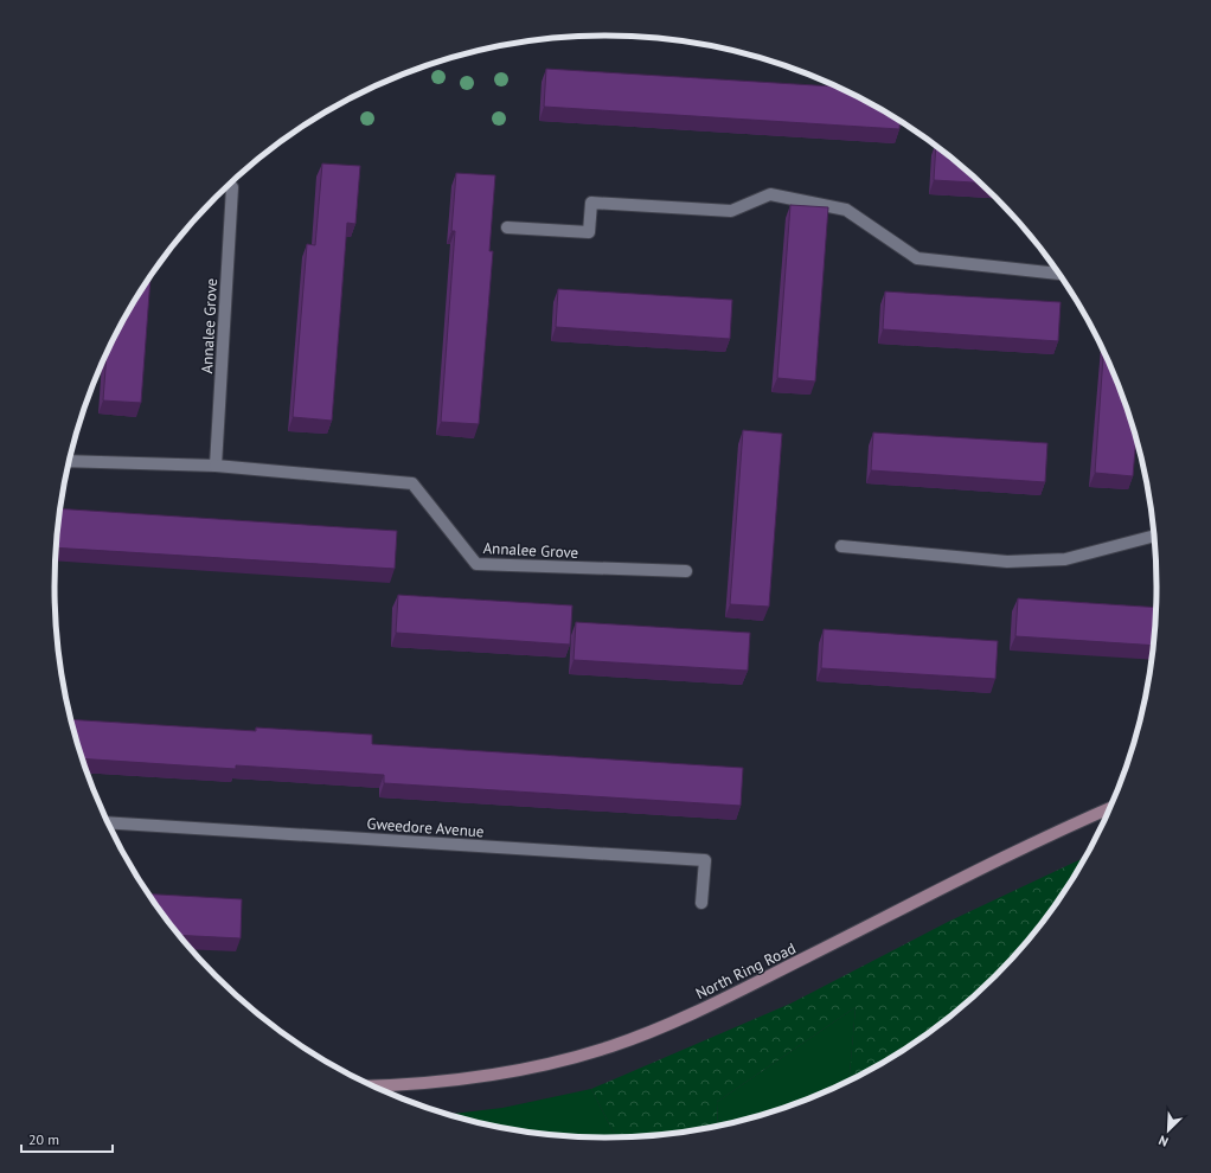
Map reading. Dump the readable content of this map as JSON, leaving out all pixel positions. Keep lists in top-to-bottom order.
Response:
{
  "streets": {
    "main road": ["North Ring Road"],
    "street": ["Annalee Grove", "Gweedore Avenue"]
  },
  "scale_bar": "20 m",
  "north": "bottom left"
}
